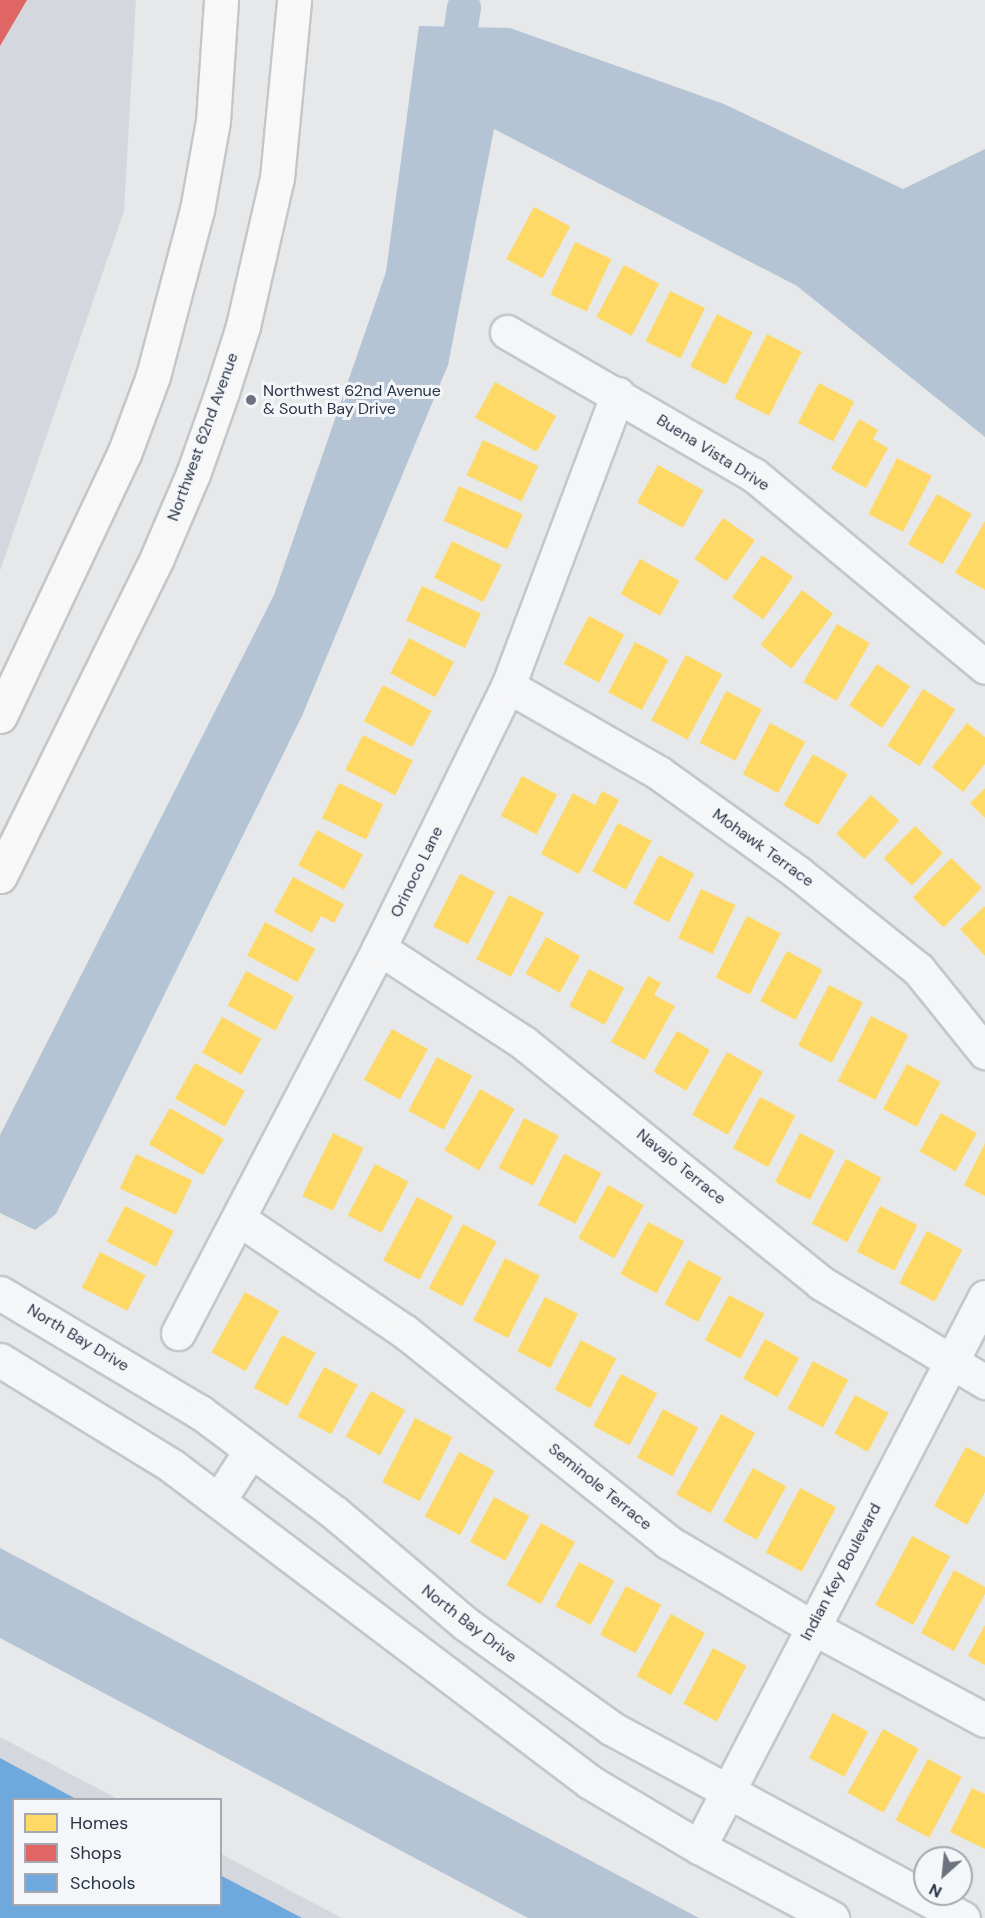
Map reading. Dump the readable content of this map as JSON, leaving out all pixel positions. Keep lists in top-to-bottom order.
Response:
{
  "streets": {
    "street": [
      "Northwest 62nd Avenue",
      "Buena Vista Drive",
      "Mohawk Terrace",
      "Orinoco Lane",
      "Navajo Terrace",
      "North Bay Drive",
      "Seminole Terrace",
      "Indian Key Boulevard"
    ]
  },
  "crossings": [
    ["Buena Vista Drive", "Orinoco Lane"],
    ["Mohawk Terrace", "Orinoco Lane"],
    ["Orinoco Lane", "Navajo Terrace"],
    ["Orinoco Lane", "Seminole Terrace"],
    ["Navajo Terrace", "Indian Key Boulevard"],
    ["North Bay Drive", "Indian Key Boulevard"],
    ["Seminole Terrace", "Indian Key Boulevard"]
  ],
  "places": ["Northwest 62nd Avenue & South Bay Drive"],
  "legend": ["Homes", "Shops", "Schools"],
  "north": "bottom left"
}
